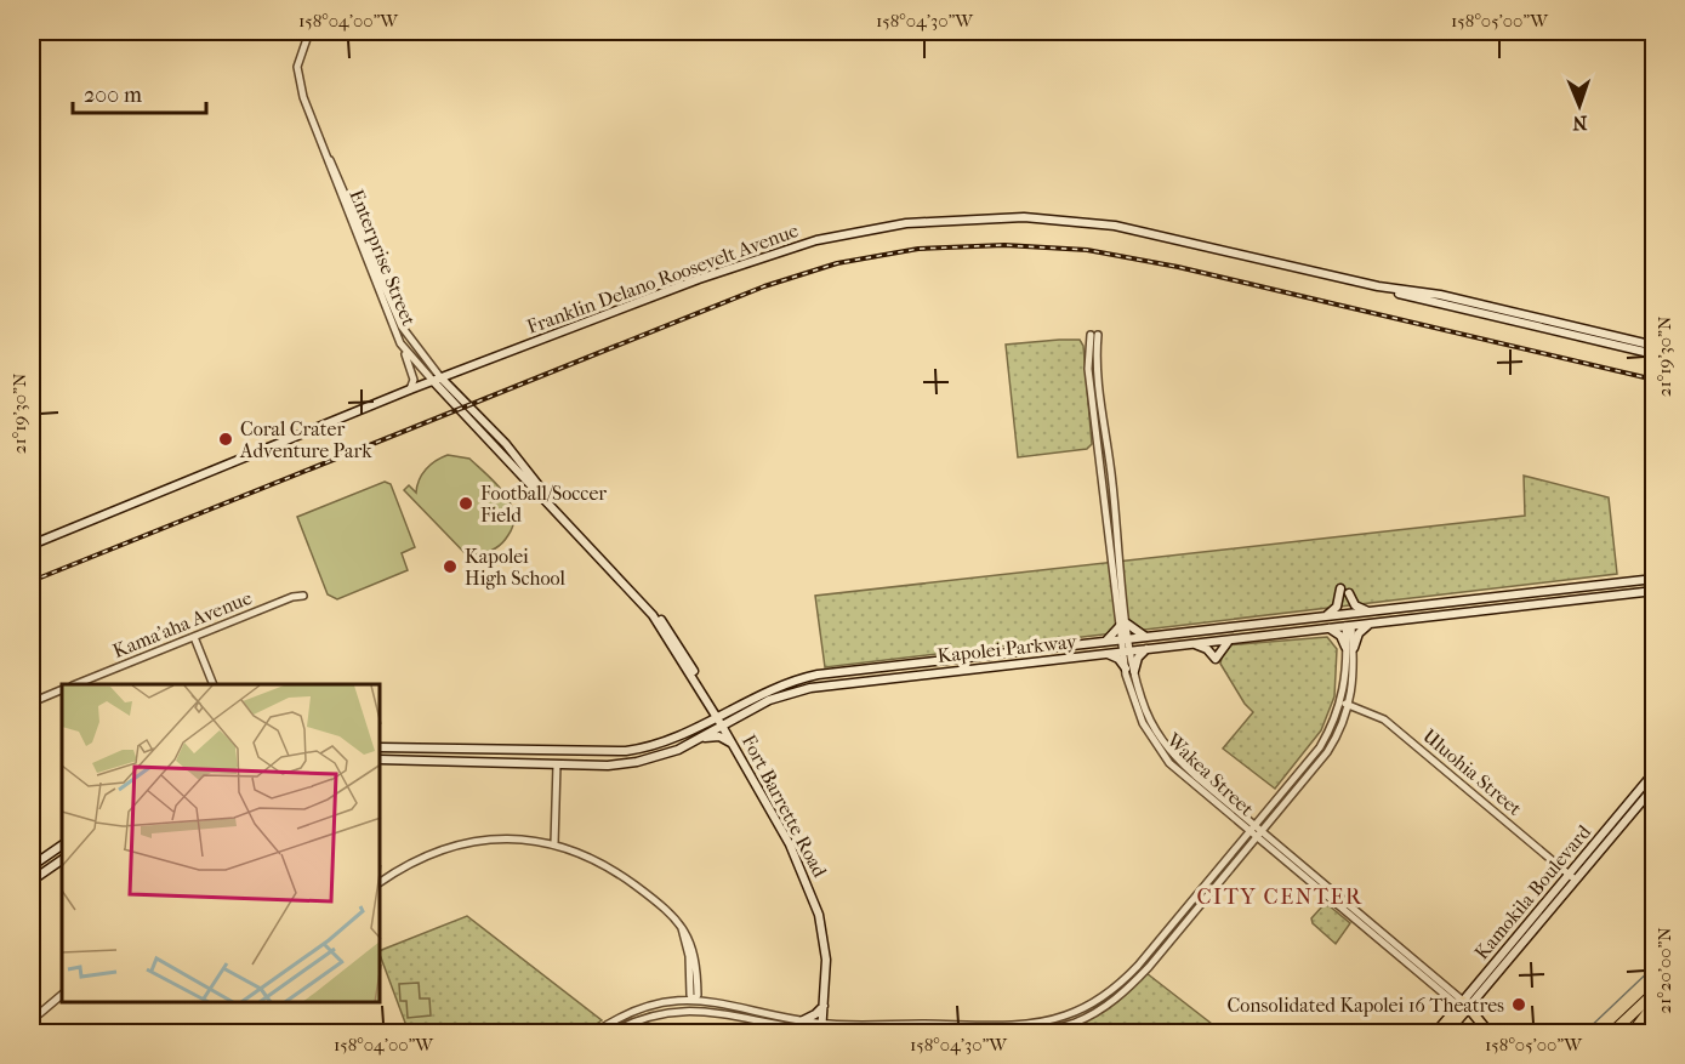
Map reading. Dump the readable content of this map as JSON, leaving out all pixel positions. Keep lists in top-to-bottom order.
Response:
{
  "streets": {
    "main road": [
      "Franklin Delano Roosevelt Avenue",
      "Kapolei Parkway",
      "Wakea Street",
      "Fort Barrette Road",
      "Kamokila Boulevard"
    ],
    "street": ["Enterprise Street", "Kama'aha Avenue", "Uluohia Street"]
  },
  "crossings": [
    ["Enterprise Street", "Franklin Delano Roosevelt Avenue"],
    ["Enterprise Street", "Fort Barrette Road"],
    ["Franklin Delano Roosevelt Avenue", "Fort Barrette Road"],
    ["Kapolei Parkway", "Wakea Street"],
    ["Kapolei Parkway", "Fort Barrette Road"],
    ["Uluohia Street", "Kamokila Boulevard"],
    ["Wakea Street", "Kamokila Boulevard"]
  ],
  "districts": ["CITY CENTER"],
  "places": [
    "Coral Crater Adventure Park",
    "Football/Soccer Field",
    "Kapolei High School",
    "Consolidated Kapolei 16 Theatres"
  ],
  "scale_bar": "200 m",
  "north": "bottom",
  "coordinates": [
    "158°04'00\"W",
    "158°04'30\"W",
    "158°05'00\"W",
    "21°19'30\"N",
    "21°20'00\"N"
  ]
}
